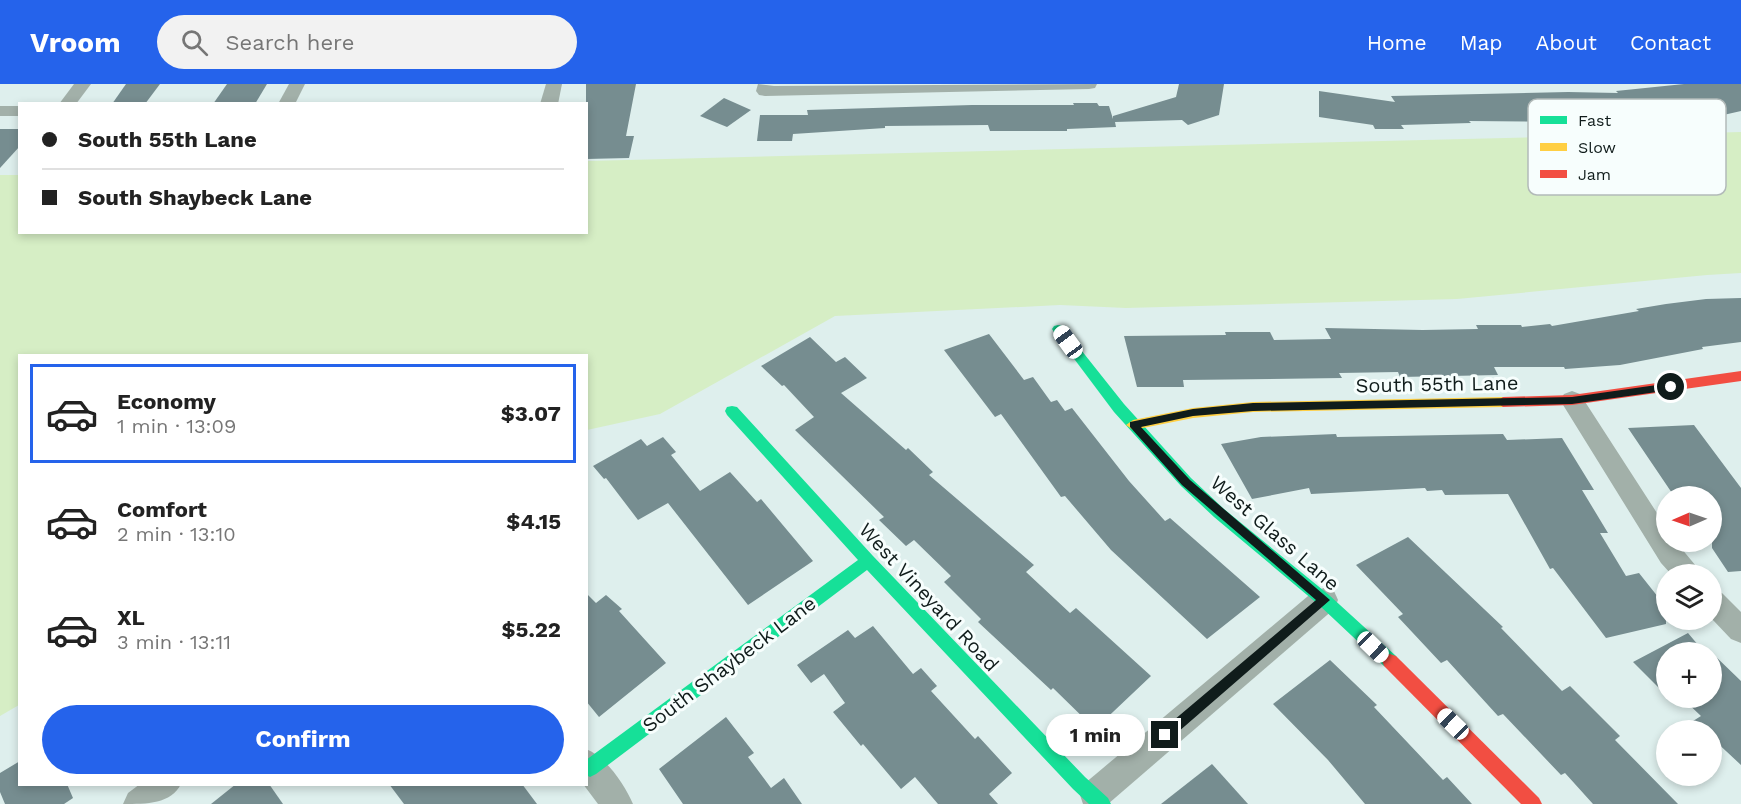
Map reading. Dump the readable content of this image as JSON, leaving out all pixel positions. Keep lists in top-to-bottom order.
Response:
{
  "streets": {
    "street": [
      "South 55th Lane",
      "West Glass Lane",
      "West Vineyard Road",
      "South Shaybeck Lane"
    ]
  },
  "crossings": [
    ["South 55th Lane", "West Glass Lane"],
    ["West Vineyard Road", "South Shaybeck Lane"]
  ],
  "legend": ["Fast", "Slow", "Jam"],
  "north": "left",
  "page": {
    "header": "Vroom",
    "search": "Search here",
    "nav": [
      "Home",
      "Map",
      "About",
      "Contact"
    ],
    "banner": ["South 55th Lane", "South Shaybeck Lane"],
    "list": [
      {
        "name": "Economy",
        "note": "1 min · 13:09",
        "value": "$3.07"
      },
      {
        "name": "Comfort",
        "note": "2 min · 13:10",
        "value": "$4.15"
      },
      {
        "name": "XL",
        "note": "3 min · 13:11",
        "value": "$5.22"
      }
    ],
    "map_buttons": ["+", "−"],
    "buttons": "Confirm",
    "bubble": "1 min"
  }
}
